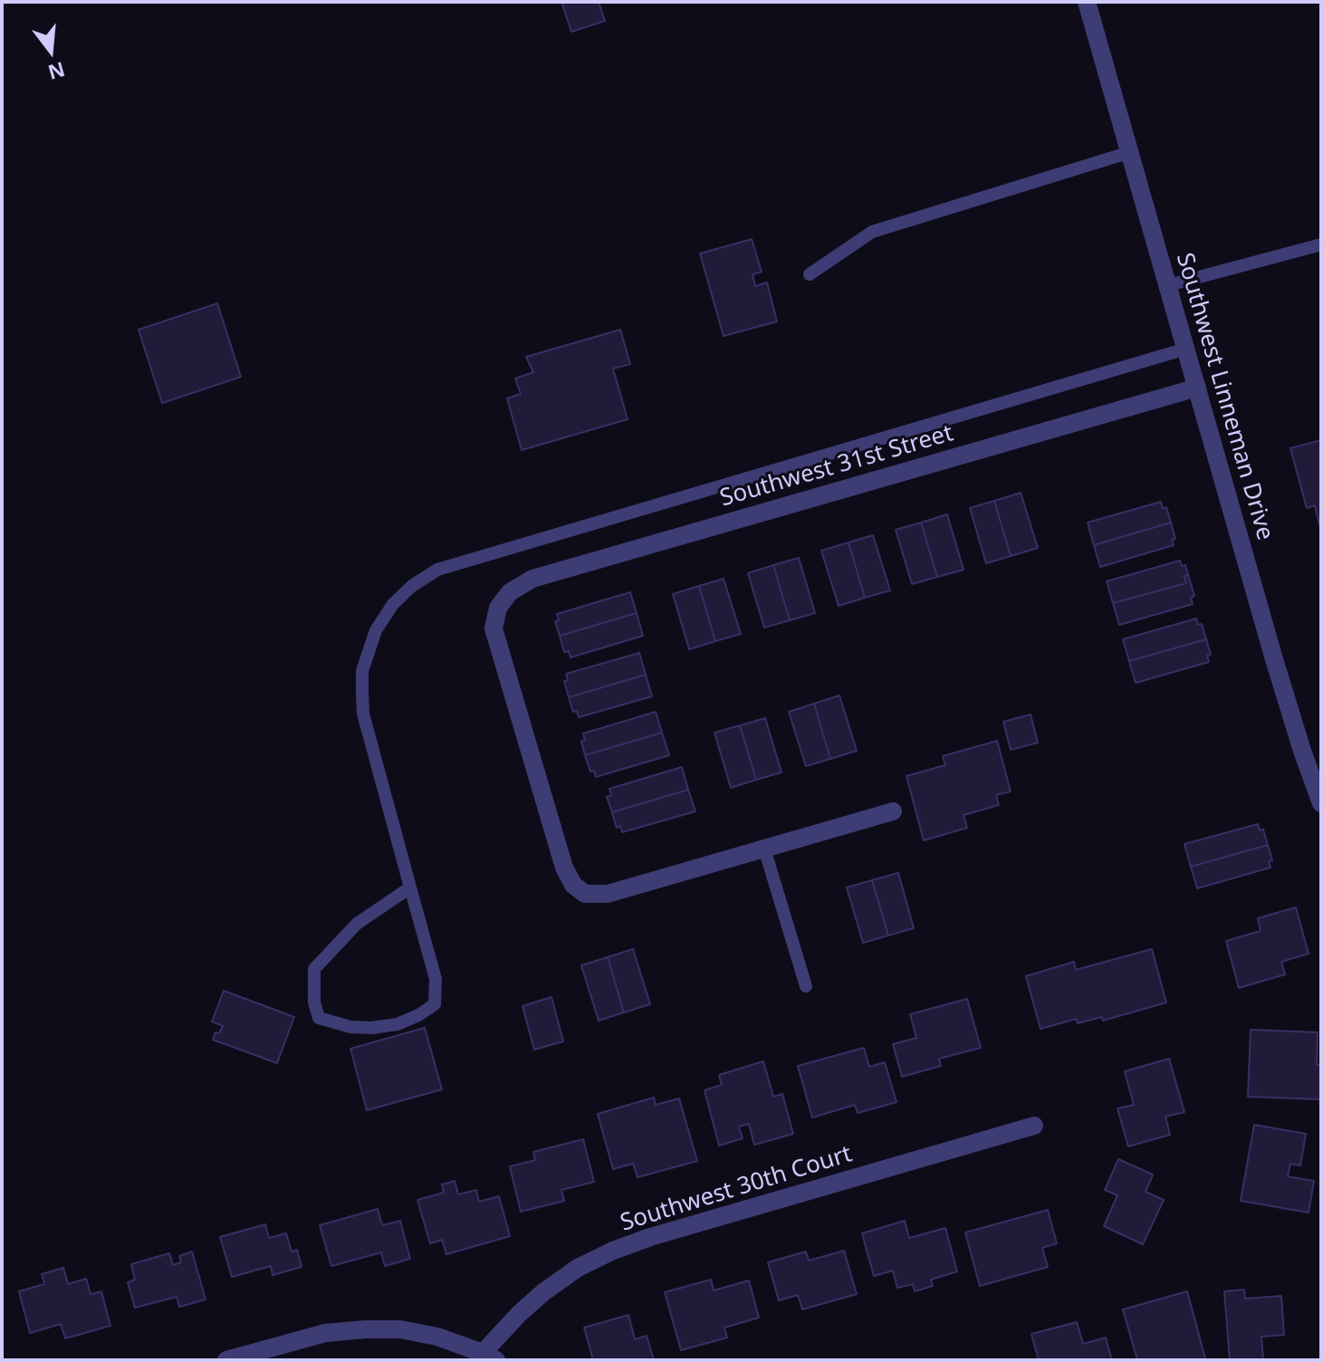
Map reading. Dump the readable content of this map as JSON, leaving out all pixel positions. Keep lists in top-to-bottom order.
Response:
{
  "streets": {
    "street": ["Southwest Linneman Drive", "Southwest 31st Street", "Southwest 30th Court"]
  },
  "crossings": [
    ["Southwest Linneman Drive", "Southwest 31st Street"]
  ],
  "north": "bottom"
}
